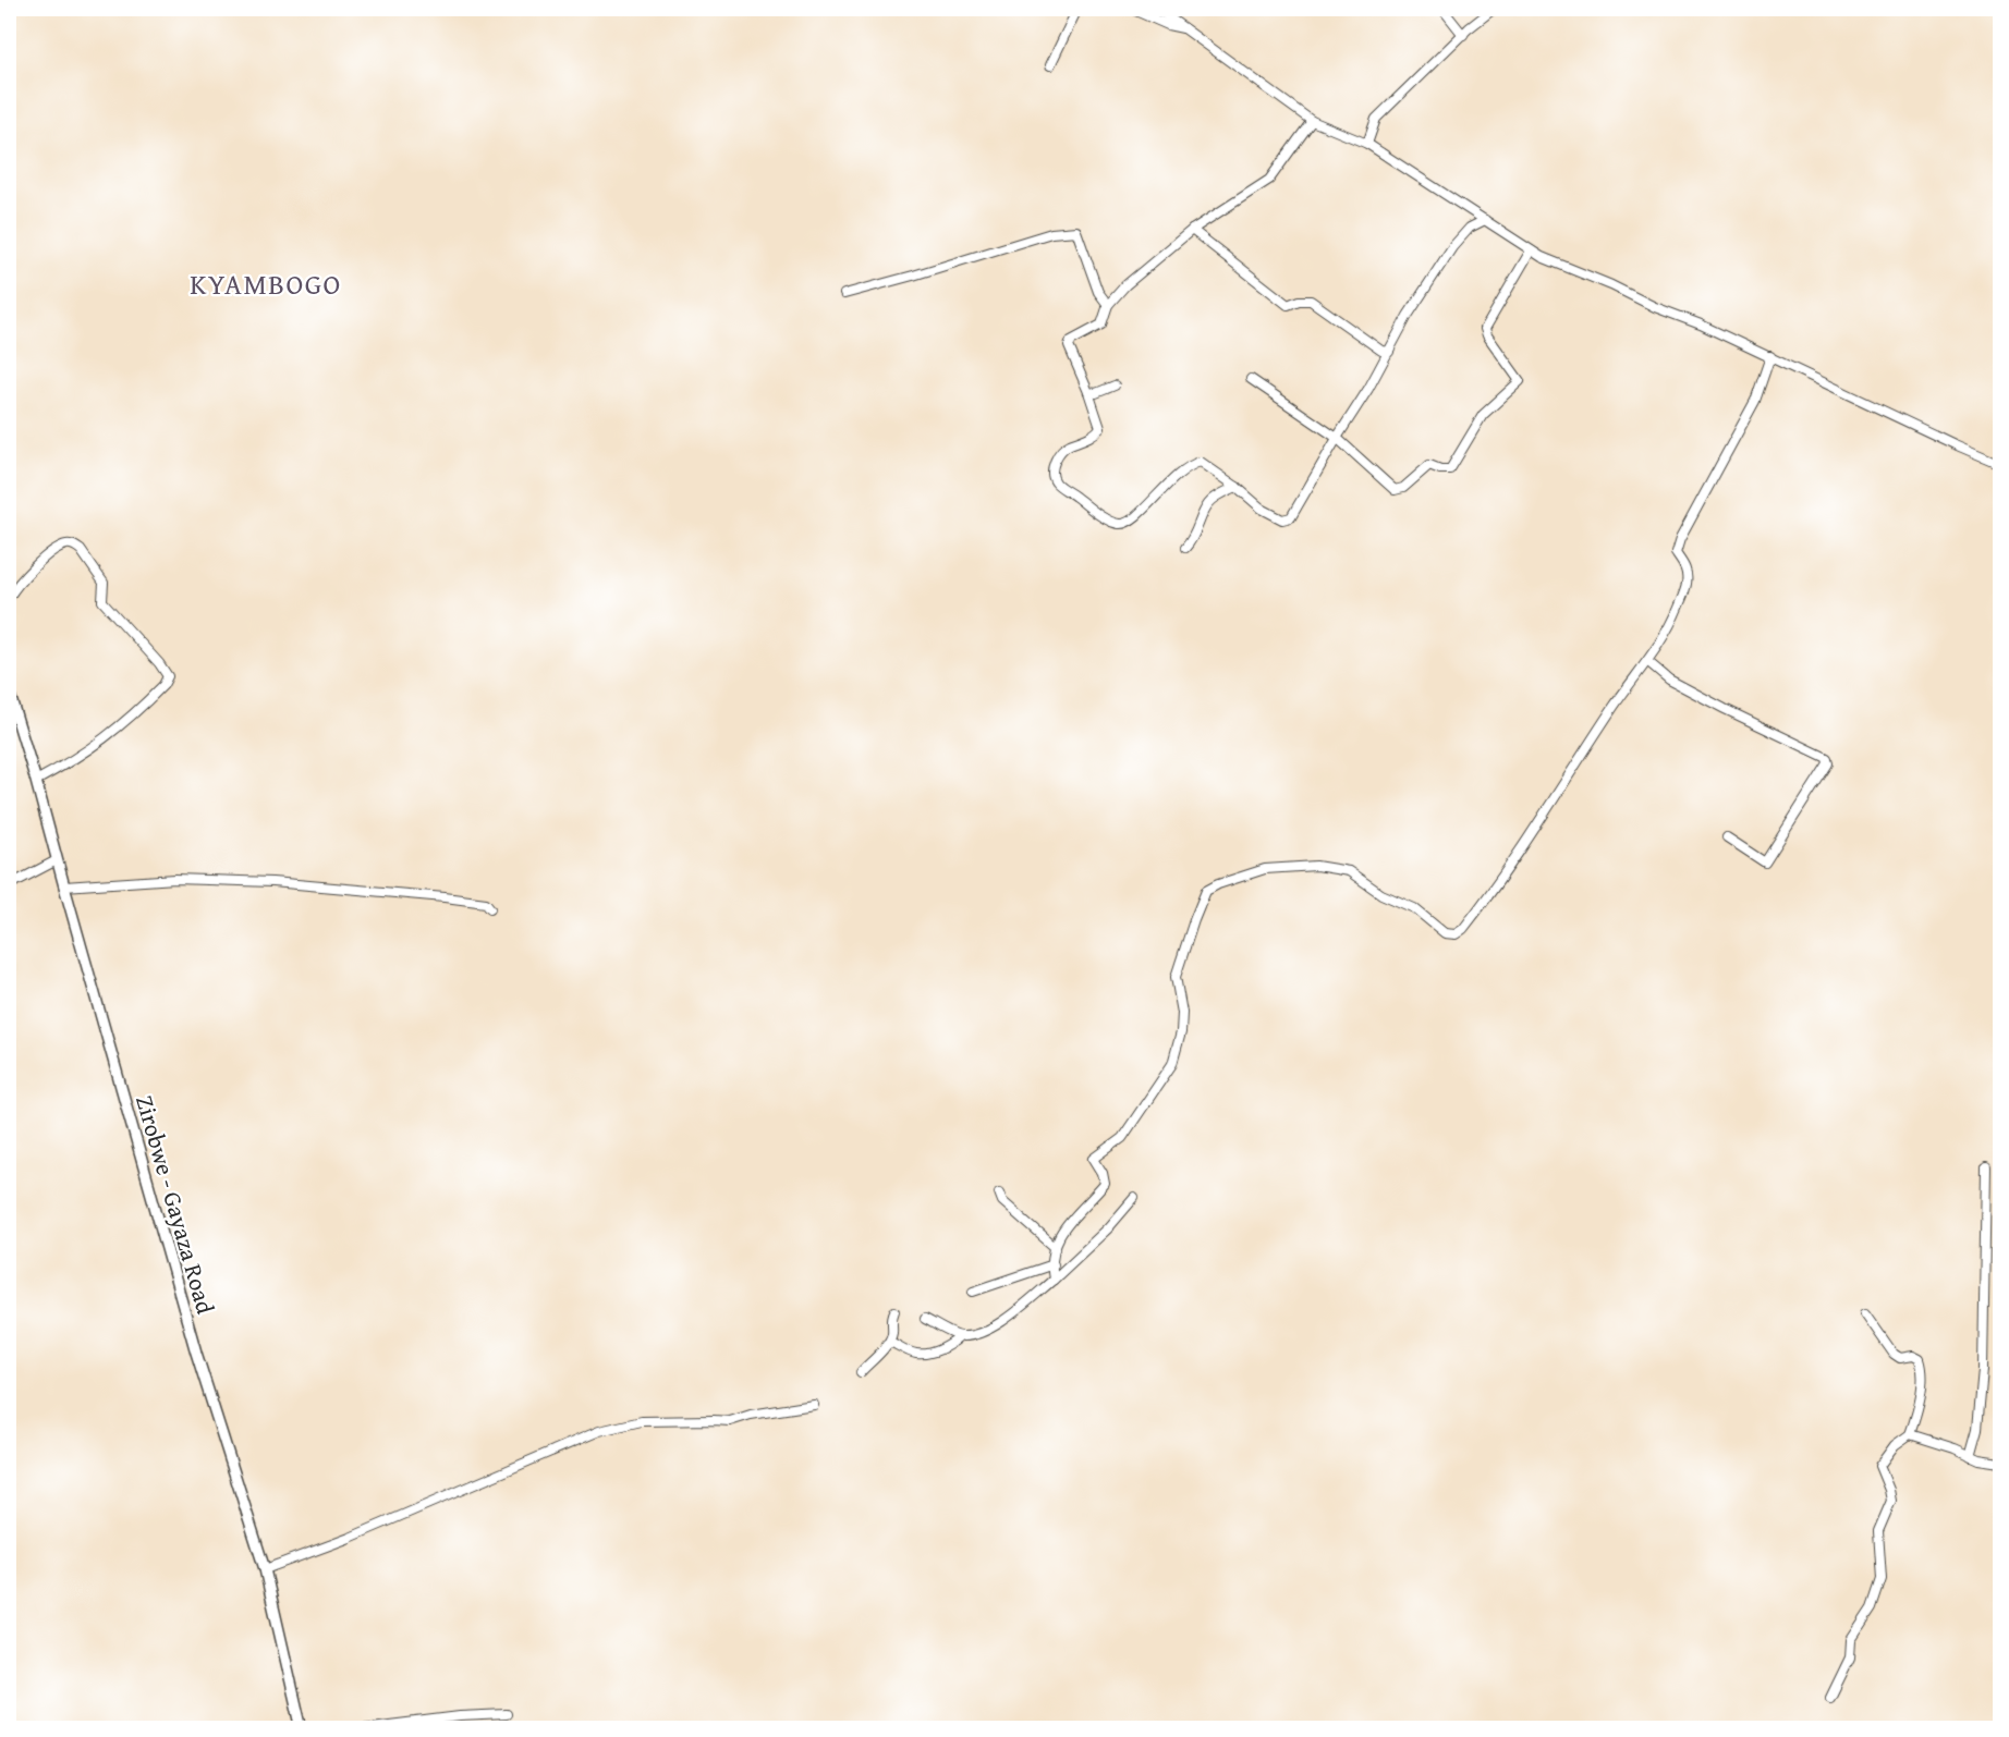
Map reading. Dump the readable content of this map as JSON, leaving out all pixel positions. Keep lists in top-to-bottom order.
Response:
{
  "streets": {
    "street": ["Zirobwe - Gayaza Road"]
  },
  "districts": ["KYAMBOGO"]
}
